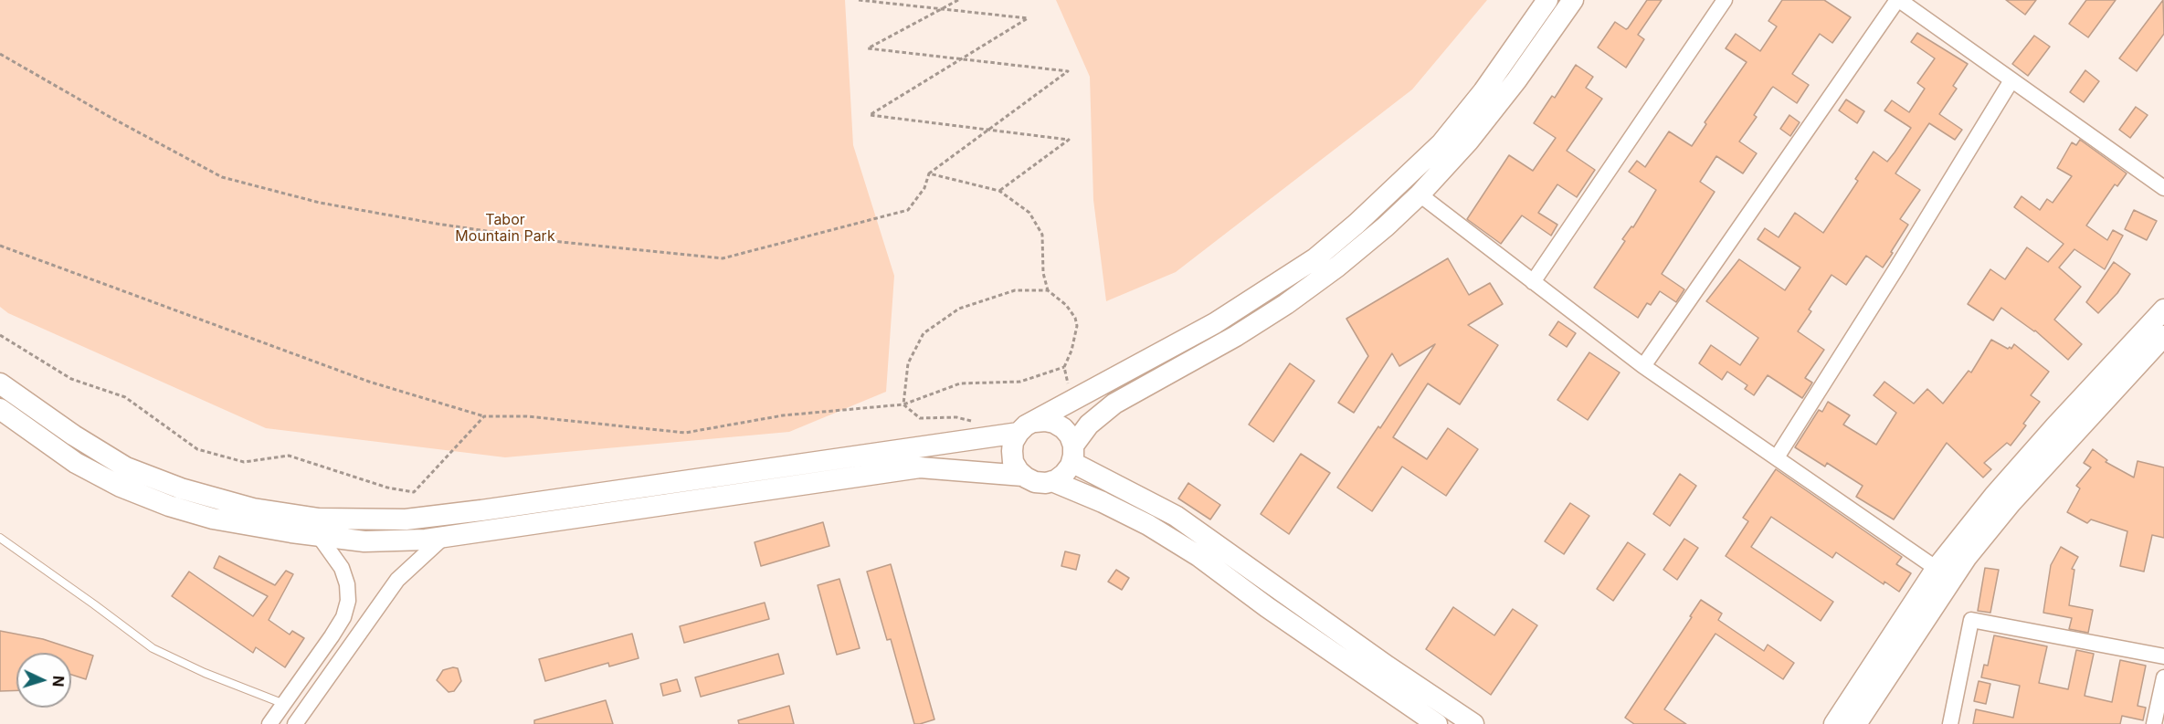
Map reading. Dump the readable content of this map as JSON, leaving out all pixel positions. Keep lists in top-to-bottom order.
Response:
{
  "parks": ["Tabor Mountain Park"],
  "north": "right"
}
